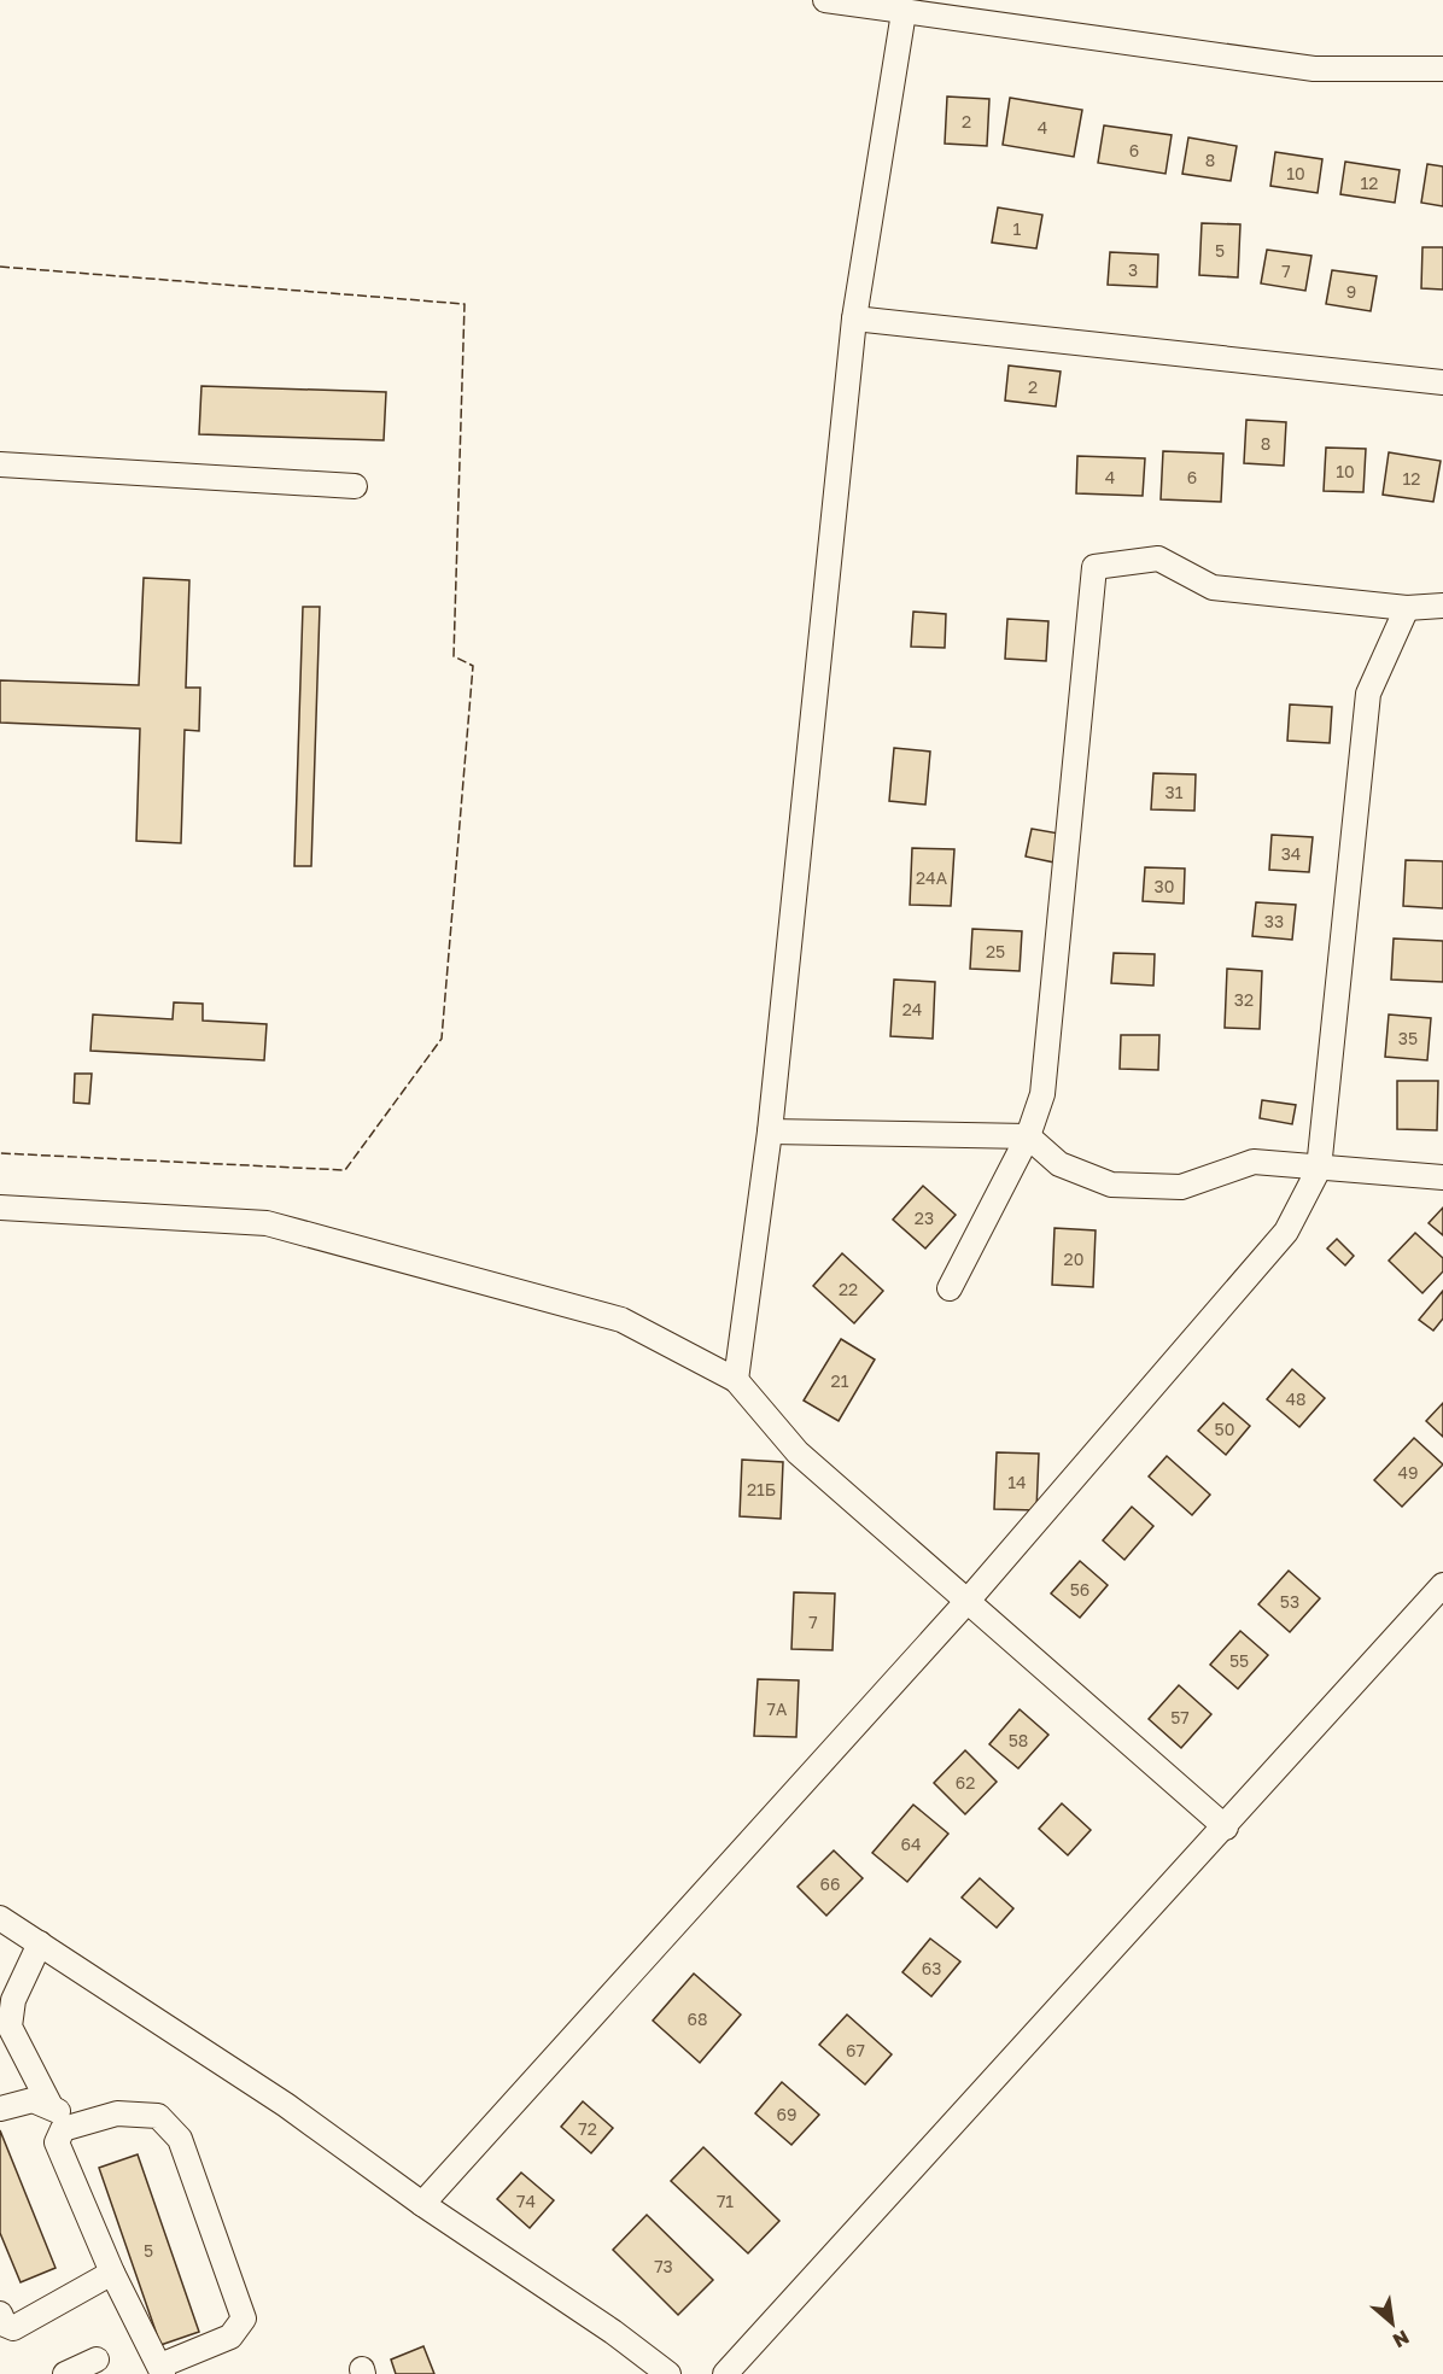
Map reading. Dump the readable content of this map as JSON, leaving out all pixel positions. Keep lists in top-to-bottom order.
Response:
{
  "house_numbers": [
    "2",
    "4",
    "6",
    "8",
    "10",
    "12",
    "1",
    "5",
    "3",
    "7",
    "9",
    "2",
    "8",
    "10",
    "4",
    "6",
    "12",
    "31",
    "34",
    "24А",
    "30",
    "33",
    "25",
    "32",
    "24",
    "35",
    "23",
    "20",
    "22",
    "21",
    "48",
    "50",
    "49",
    "14",
    "21Б",
    "56",
    "53",
    "7",
    "55",
    "7А",
    "57",
    "58",
    "62",
    "64",
    "66",
    "63",
    "68",
    "67",
    "69",
    "72",
    "74",
    "71",
    "5",
    "73"
  ],
  "north": "bottom right"
}
